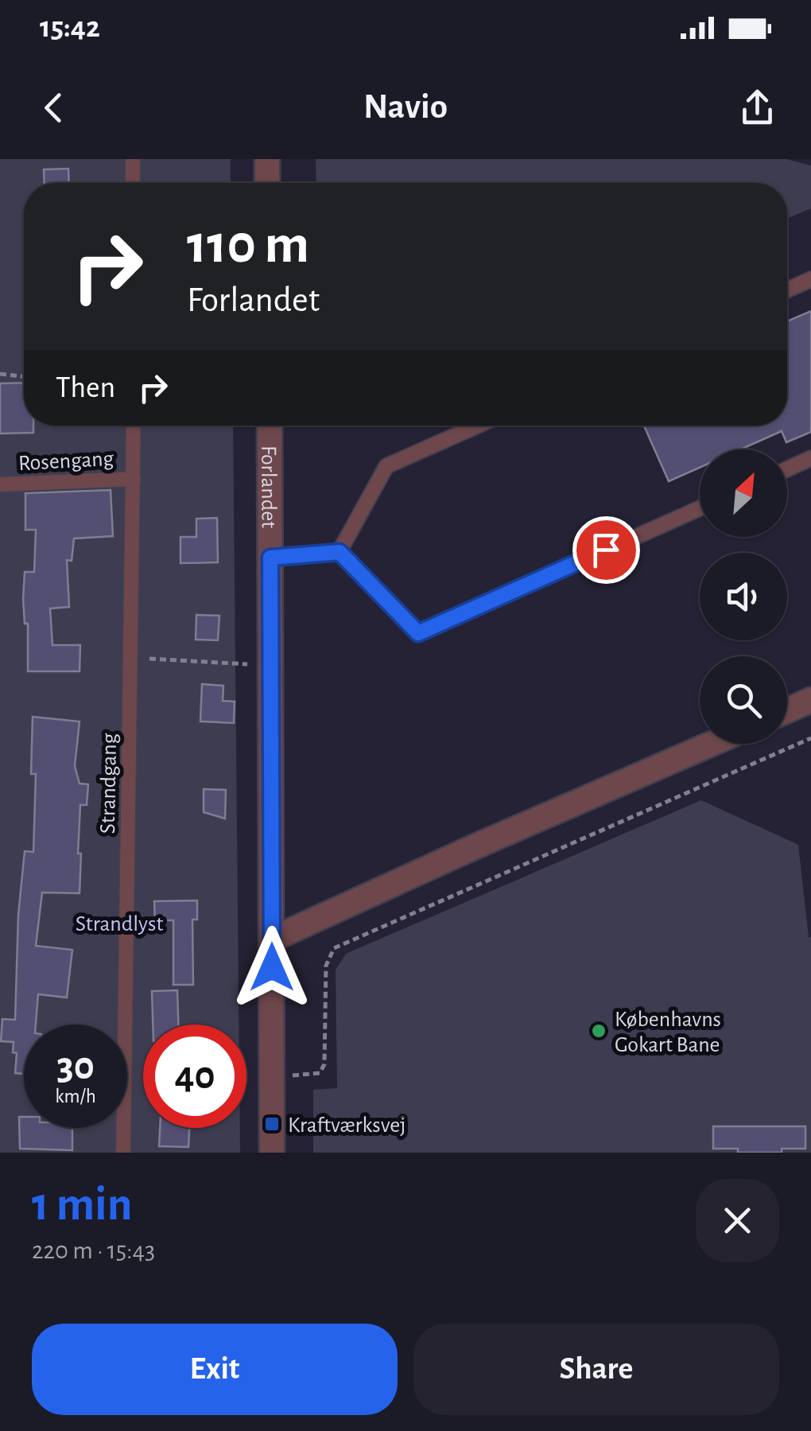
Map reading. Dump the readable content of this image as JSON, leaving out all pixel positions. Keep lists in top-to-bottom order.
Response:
{
  "streets": {
    "street": ["Forlandet"],
    "lane": ["Rosengang", "Strandgang"]
  },
  "crossings": [
    ["Rosengang", "Strandgang"]
  ],
  "parks": ["Strandlyst"],
  "places": {
    "other": ["Københavns Gokart Bane"],
    "transit": ["Kraftværksvej"]
  },
  "north": "top right",
  "page": {
    "status": "15:42",
    "header": "Navio",
    "turn": ["110 m", "Forlandet"],
    "then": "Then",
    "speed": "30 km/h",
    "limit": "40",
    "heading": ["1 min", "220 m · 15:43"],
    "buttons": ["Exit", "Share"]
  }
}
